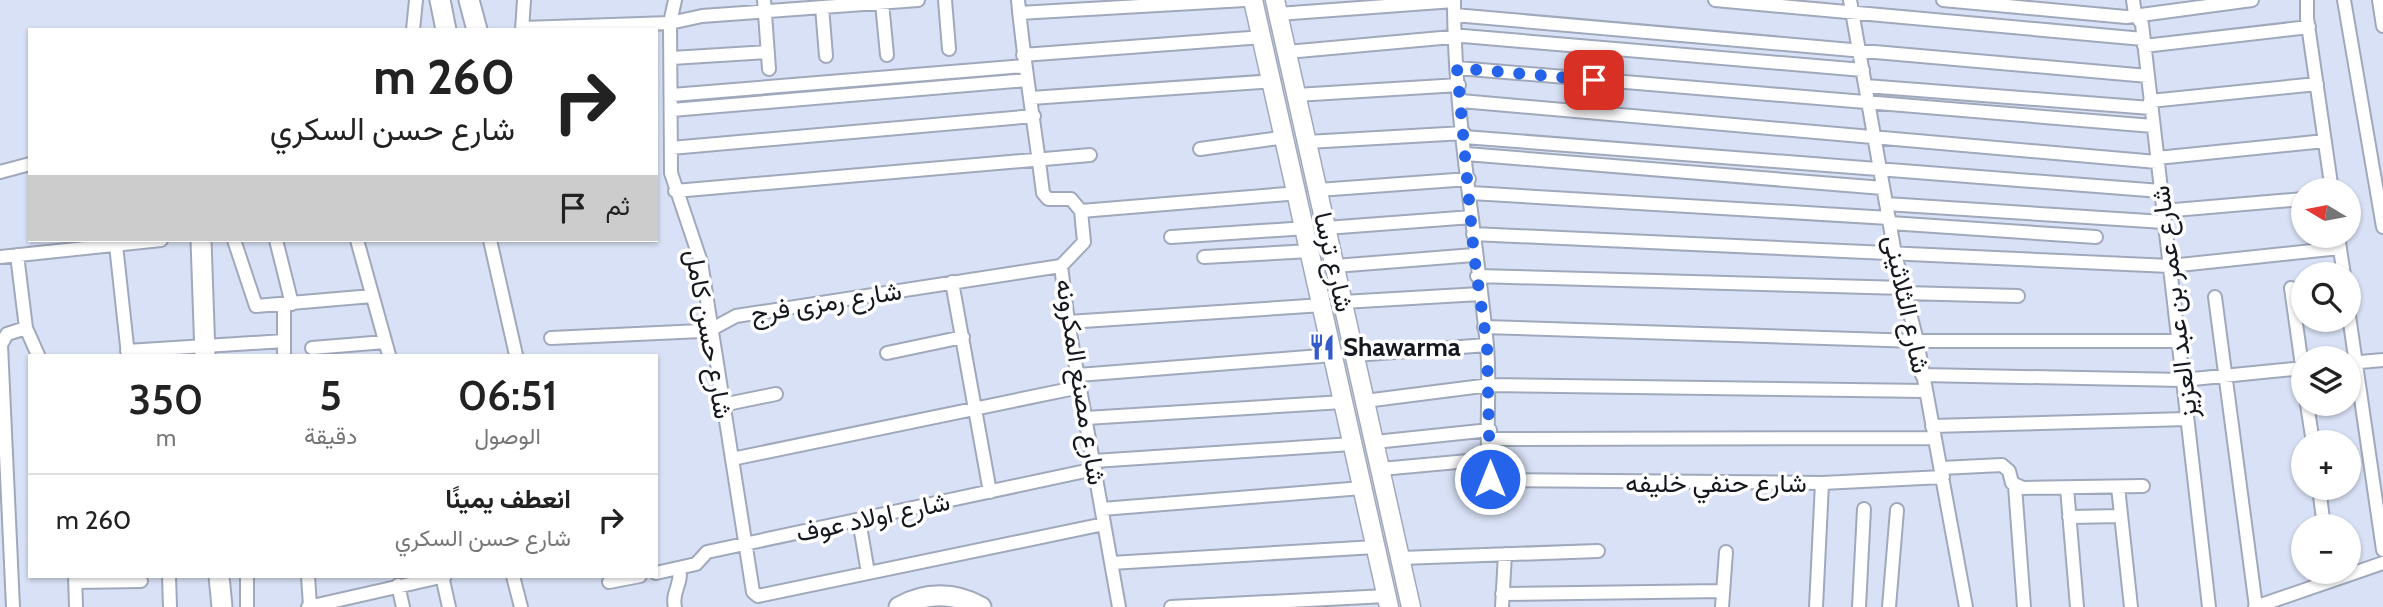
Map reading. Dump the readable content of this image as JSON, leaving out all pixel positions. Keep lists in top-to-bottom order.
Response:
{
  "streets": {
    "main road": ["شارع ترسا"],
    "street": [
      "شارع رمزى فرج",
      "شارع عمر بن عبد العزيز",
      "شارع الثلاثينى",
      "شارع حسن كامل",
      "شارع مصنع المكرونه",
      "شارع حنفي خليفه",
      "شارع اولاد عوف"
    ]
  },
  "crossings": [
    ["شارع ترسا", "شارع اولاد عوف"],
    ["شارع رمزى فرج", "شارع حسن كامل"],
    ["شارع رمزى فرج", "شارع مصنع المكرونه"],
    ["شارع الثلاثينى", "شارع حنفي خليفه"],
    ["شارع حسن كامل", "شارع اولاد عوف"],
    ["شارع مصنع المكرونه", "شارع اولاد عوف"]
  ],
  "places": {
    "restaurant": ["Shawarma"]
  },
  "north": "left",
  "page": {
    "turn": ["260 m", "شارع حسن السكري"],
    "then": "ثم",
    "map_buttons": ["+", "−"],
    "eta": [
      "06:51",
      "الوصول",
      "5",
      "دقيقة",
      "350",
      "m"
    ],
    "list": [
      {
        "name": "انعطف يمينًا",
        "note": "شارع حسن السكري",
        "value": "260 m"
      }
    ]
  }
}
